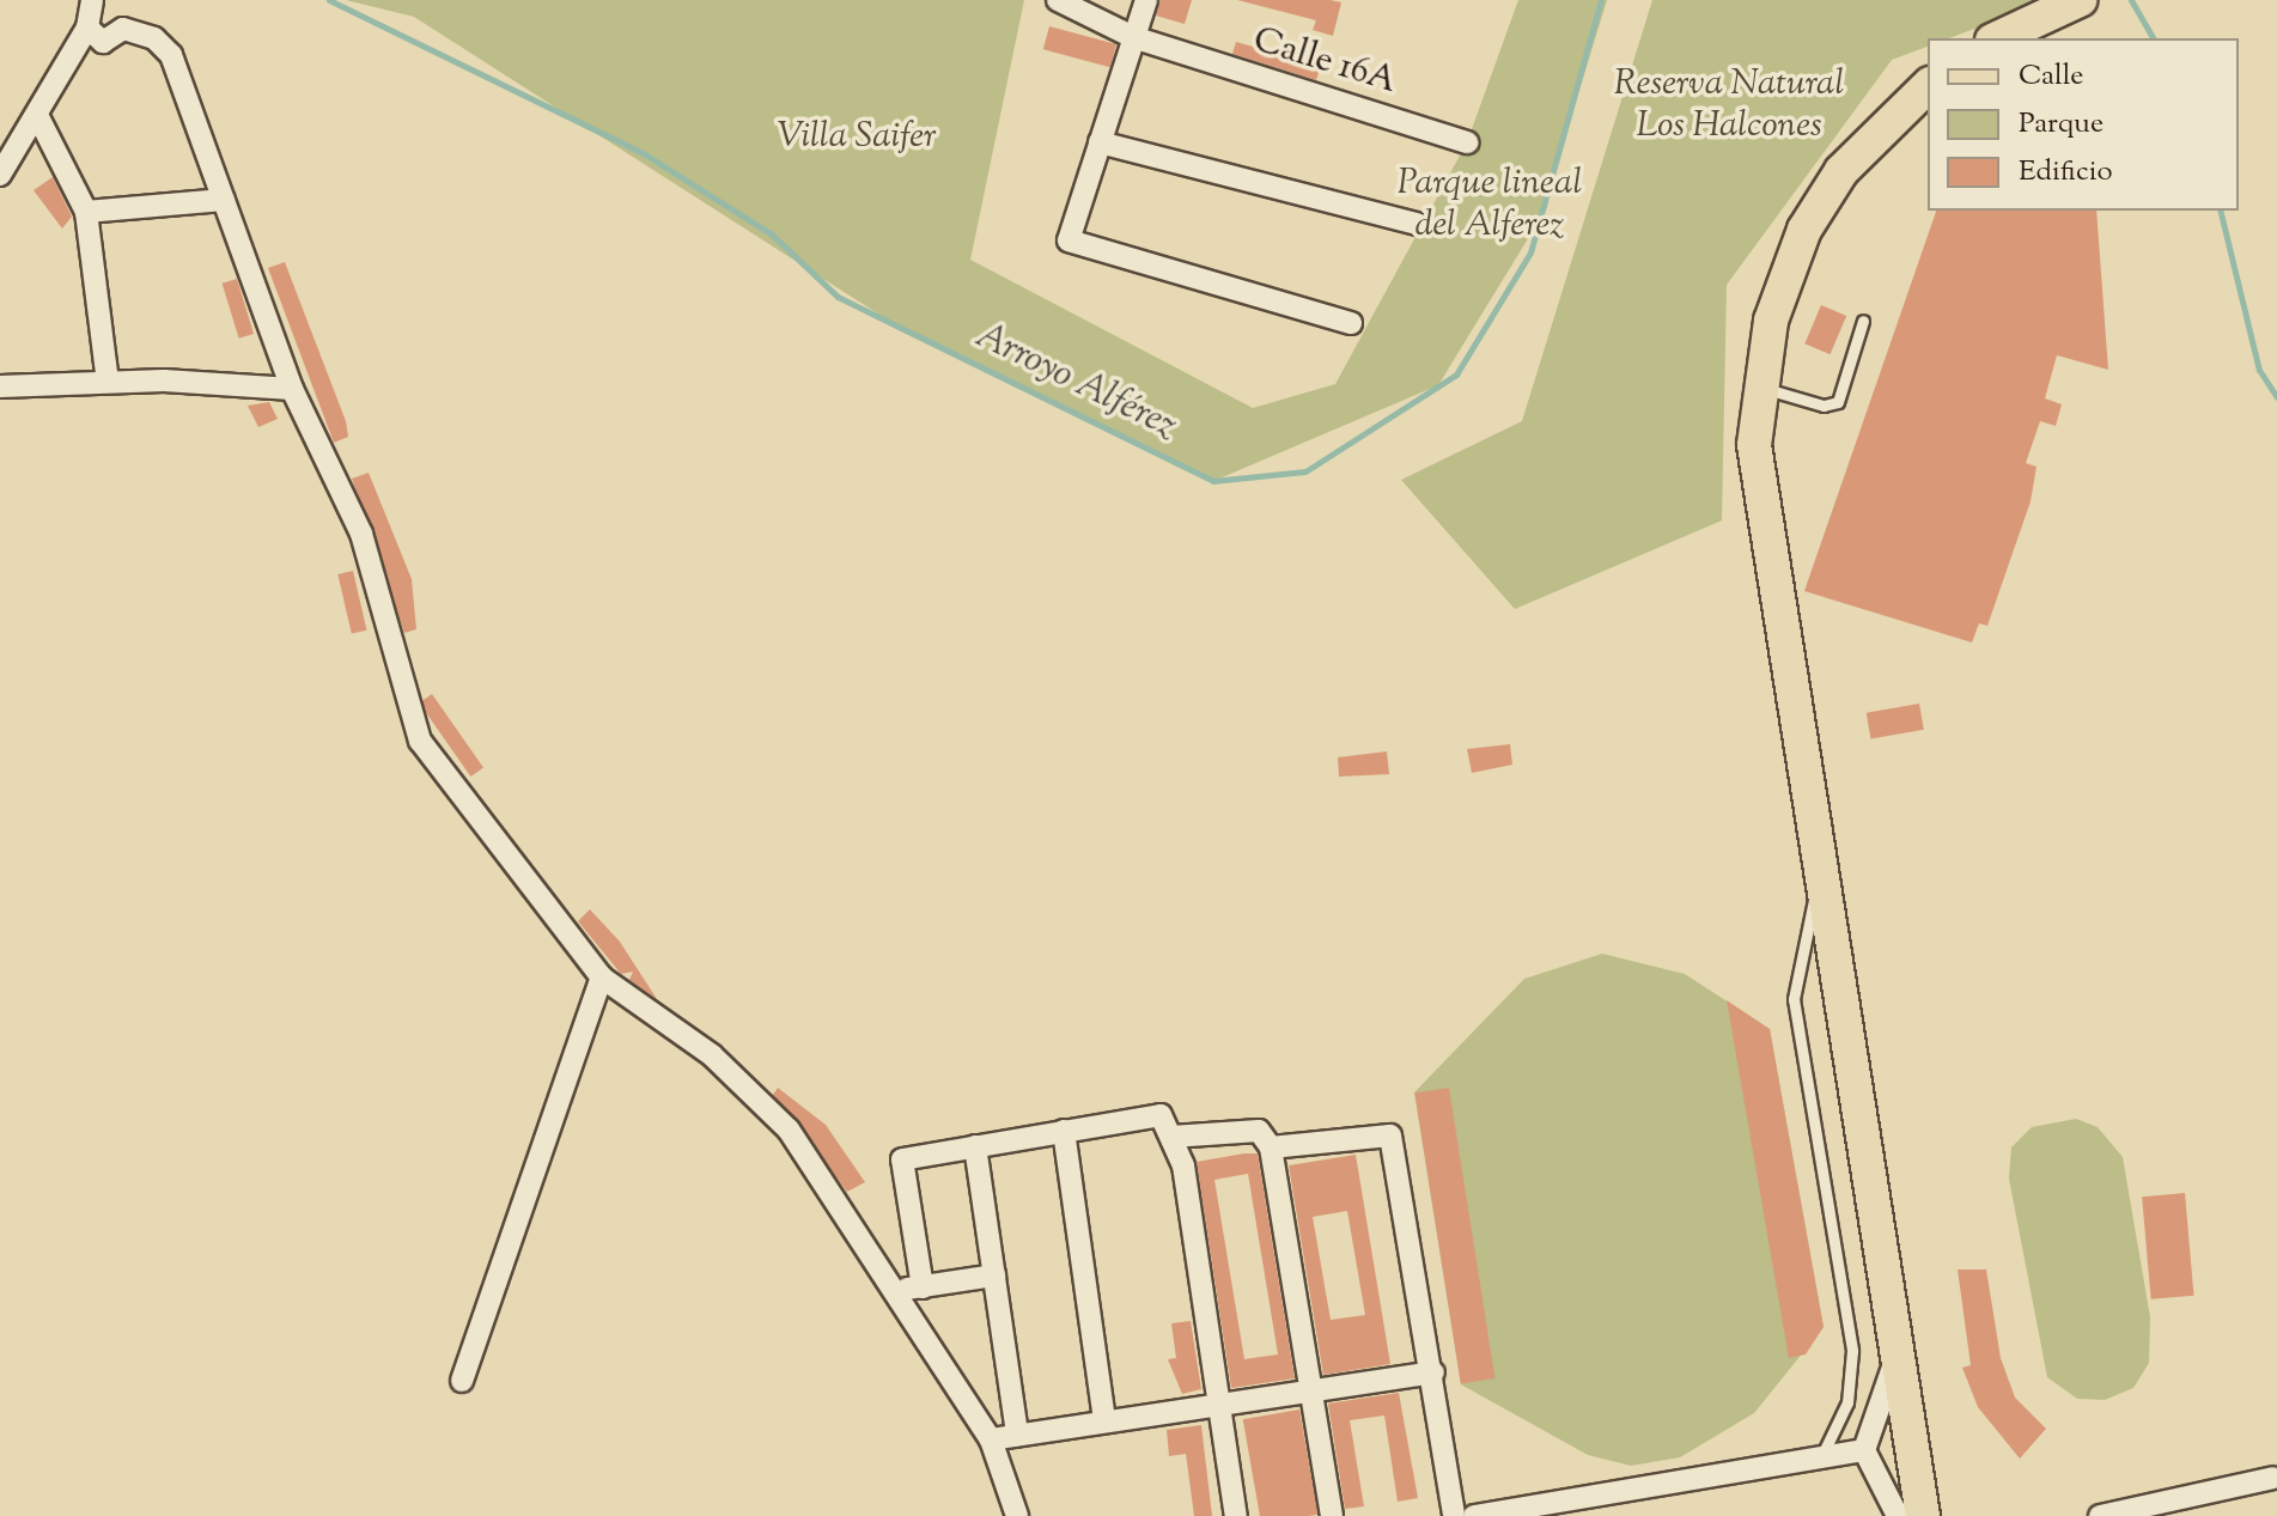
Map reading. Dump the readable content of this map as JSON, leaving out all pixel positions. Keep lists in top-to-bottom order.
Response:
{
  "streets": {
    "street": ["Calle 16A"]
  },
  "water": ["Arroyo Alférez"],
  "parks": ["Reserva Natural Los Halcones", "Villa Saifer", "Parque lineal del Alferez"],
  "legend": ["Calle", "Parque", "Edificio"]
}
